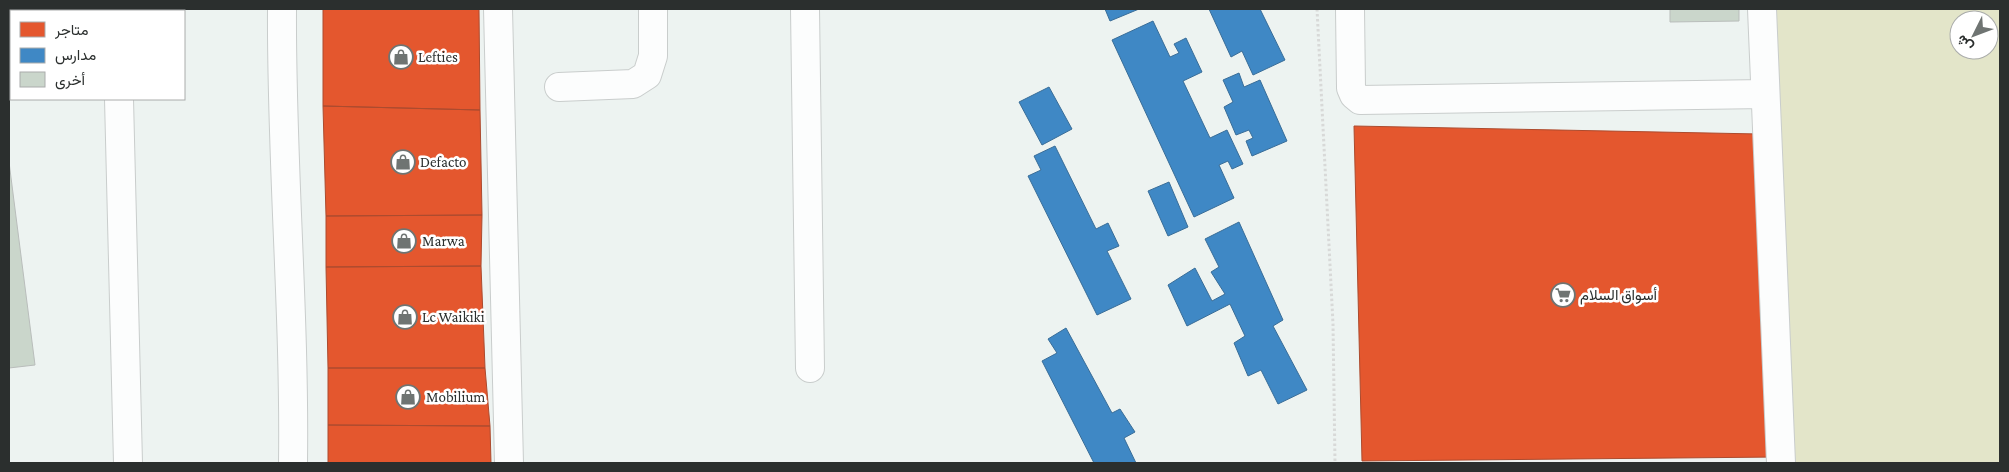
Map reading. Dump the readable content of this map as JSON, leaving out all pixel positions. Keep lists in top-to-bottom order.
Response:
{
  "places": {
    "shop": [
      "Lefties",
      "Defacto",
      "Marwa",
      "Lc Waikiki",
      "Mobilium"
    ],
    "supermarket": ["أسواق السلام"]
  },
  "legend": ["متاجر", "مدارس", "أخرى"],
  "north": "bottom left"
}
